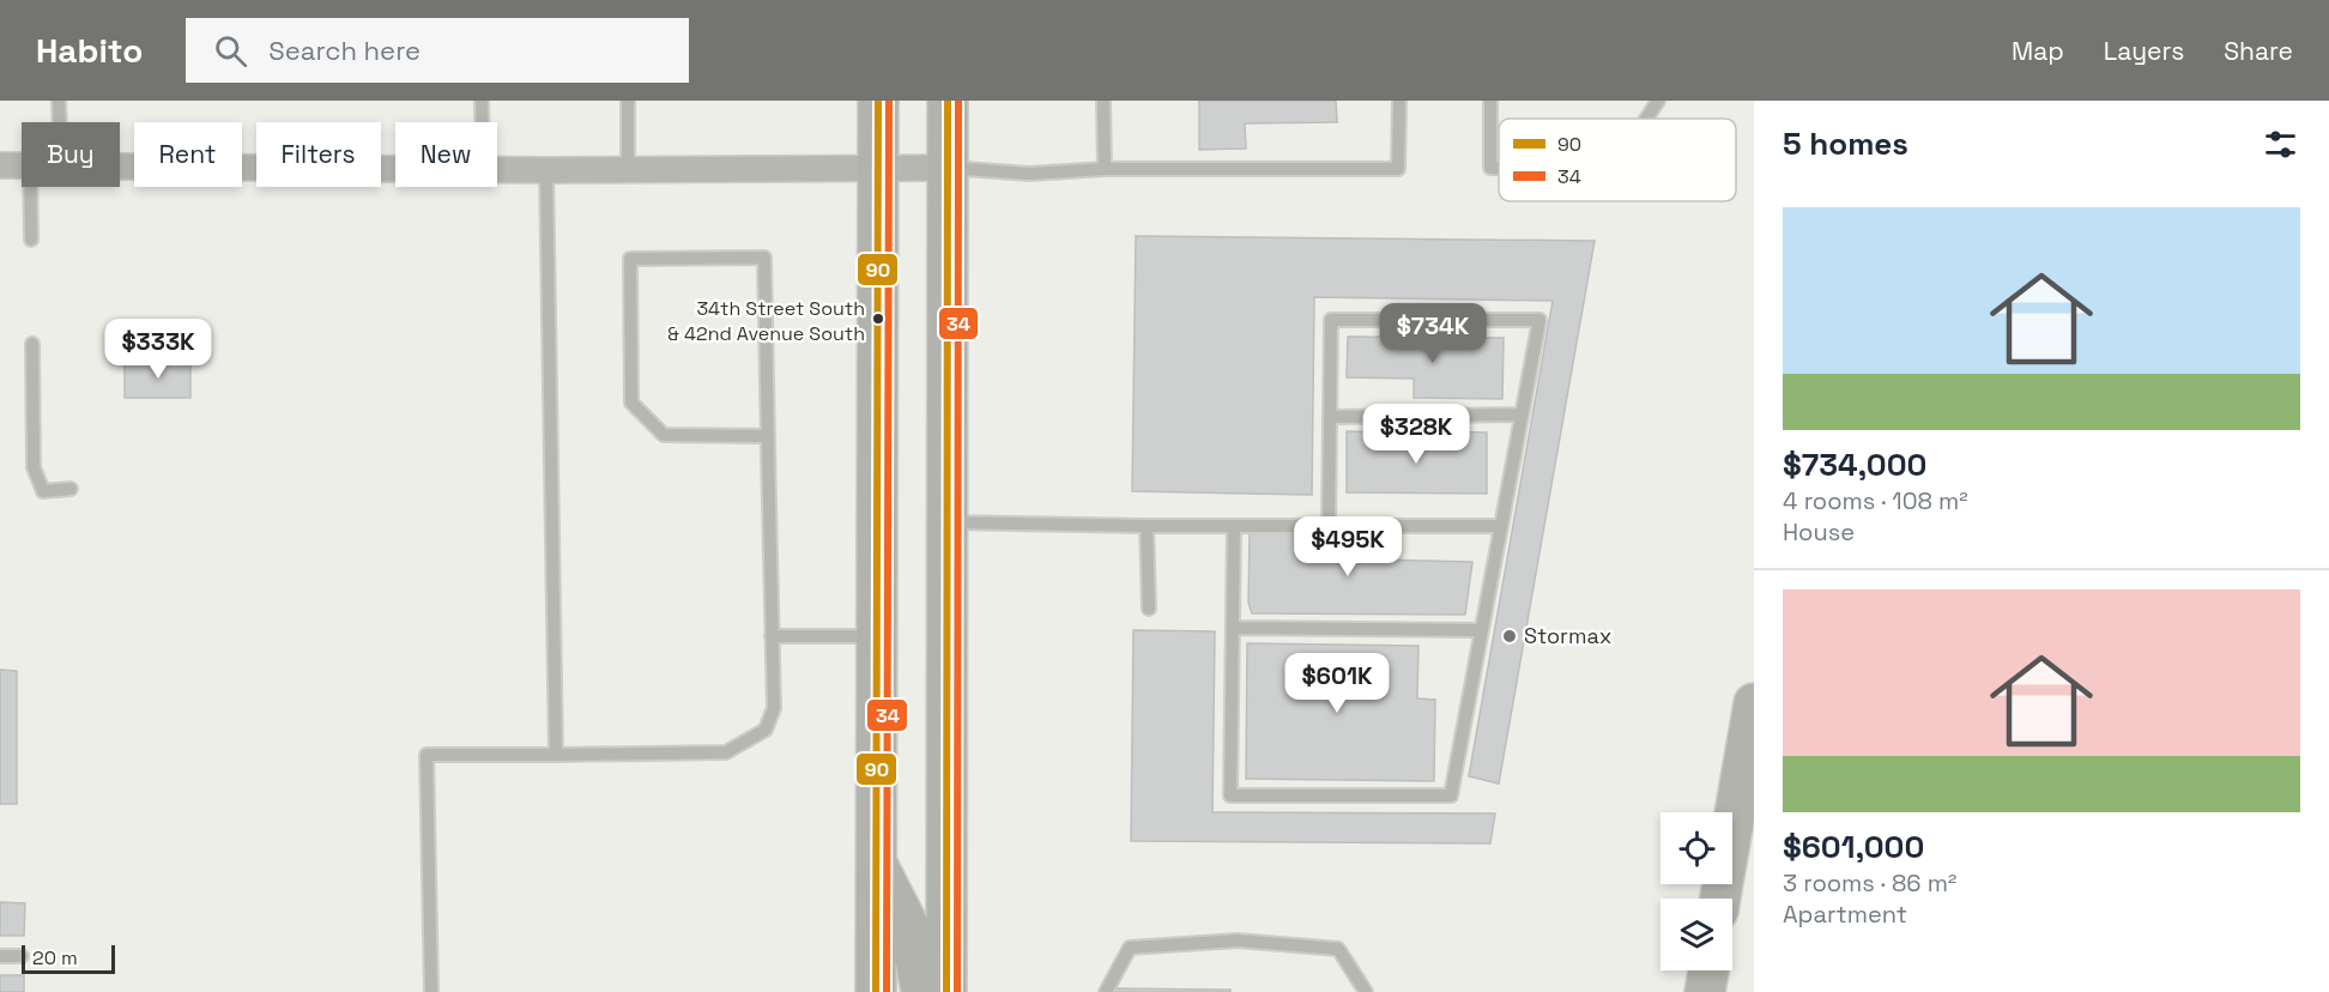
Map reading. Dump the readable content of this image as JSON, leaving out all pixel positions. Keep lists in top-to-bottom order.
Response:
{
  "places": ["34th Street South & 42nd Avenue South", "Stormax"],
  "lines": ["transit line 90", "transit line 34"],
  "legend": ["90", "34"],
  "scale_bar": "20 m",
  "page": {
    "header": "Habito",
    "search": "Search here",
    "nav": ["Map", "Layers", "Share"],
    "heading": "5 homes",
    "chip": [
      "Buy",
      "Rent",
      "Filters",
      "New"
    ],
    "list": [
      {
        "name": "$734,000",
        "note": "4 rooms · 108 m² · House"
      },
      {
        "name": "$601,000",
        "note": "3 rooms · 86 m² · Apartment"
      }
    ],
    "price": [
      "$734K",
      "$333K",
      "$328K",
      "$495K",
      "$601K"
    ],
    "scale": "20 m"
  }
}
